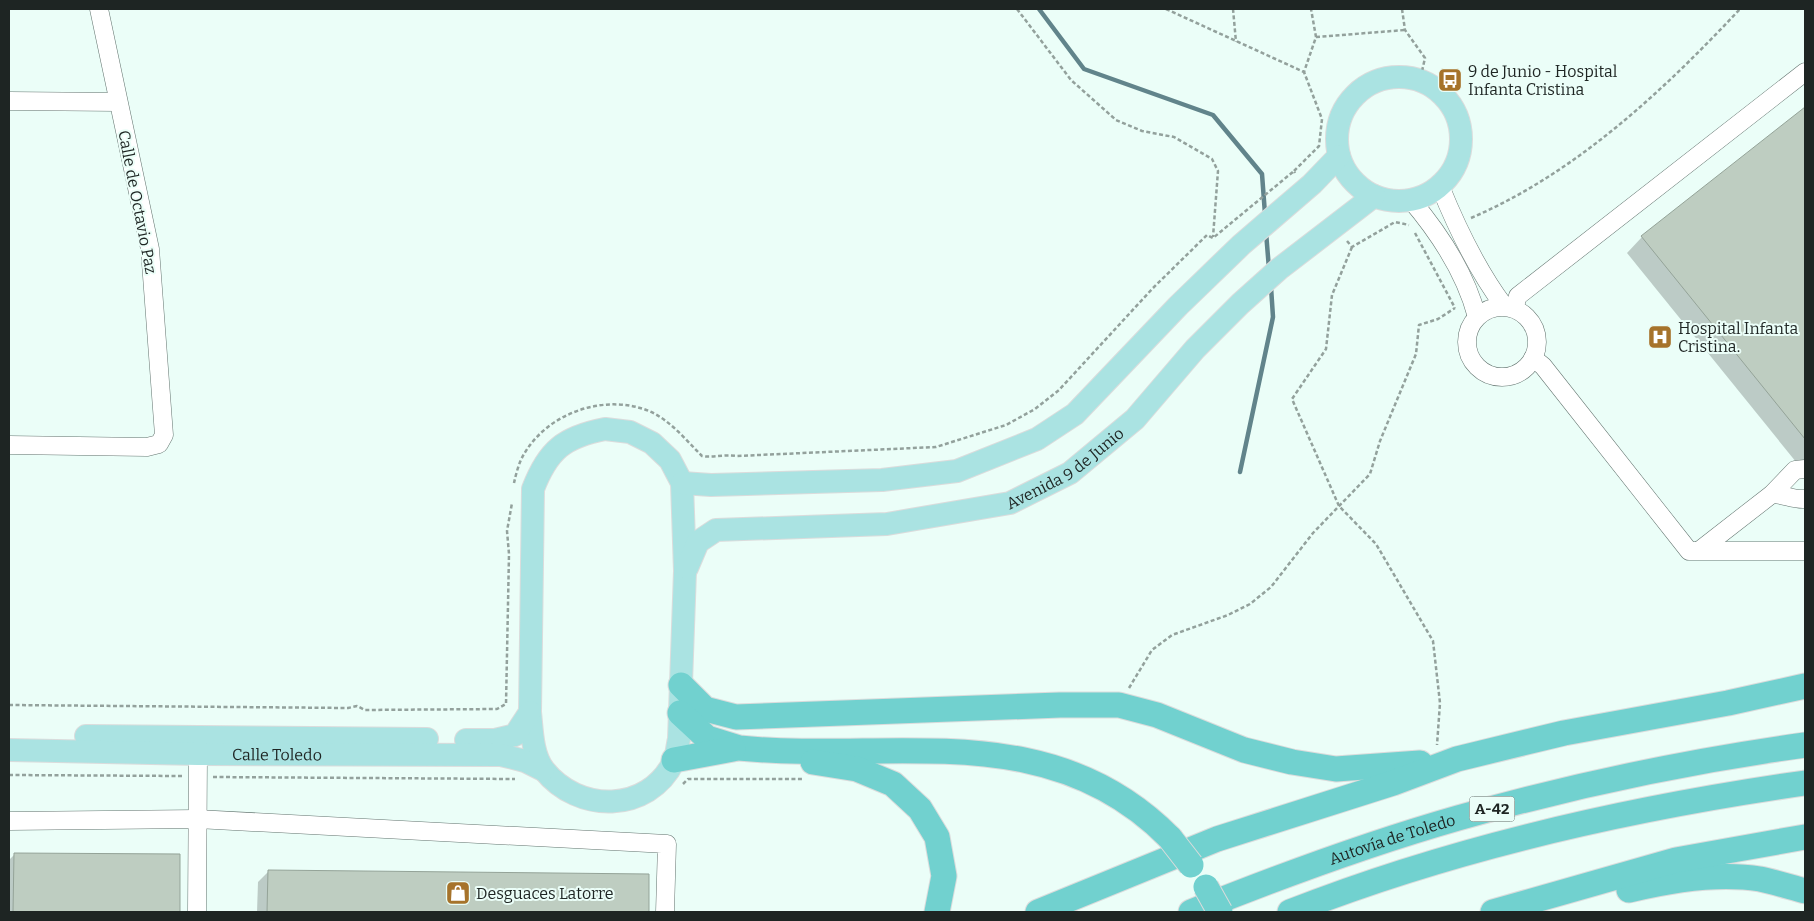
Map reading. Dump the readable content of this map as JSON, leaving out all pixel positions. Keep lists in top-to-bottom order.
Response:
{
  "streets": {
    "highway": ["A-42", "Autovía de Toledo"],
    "main road": ["Avenida 9 de Junio", "Calle Toledo"],
    "street": ["Calle de Octavio Paz"]
  },
  "places": {
    "bus stop": ["9 de Junio - Hospital Infanta Cristina"],
    "hospital": ["Hospital Infanta Cristina."],
    "shop": ["Desguaces Latorre"]
  }
}
